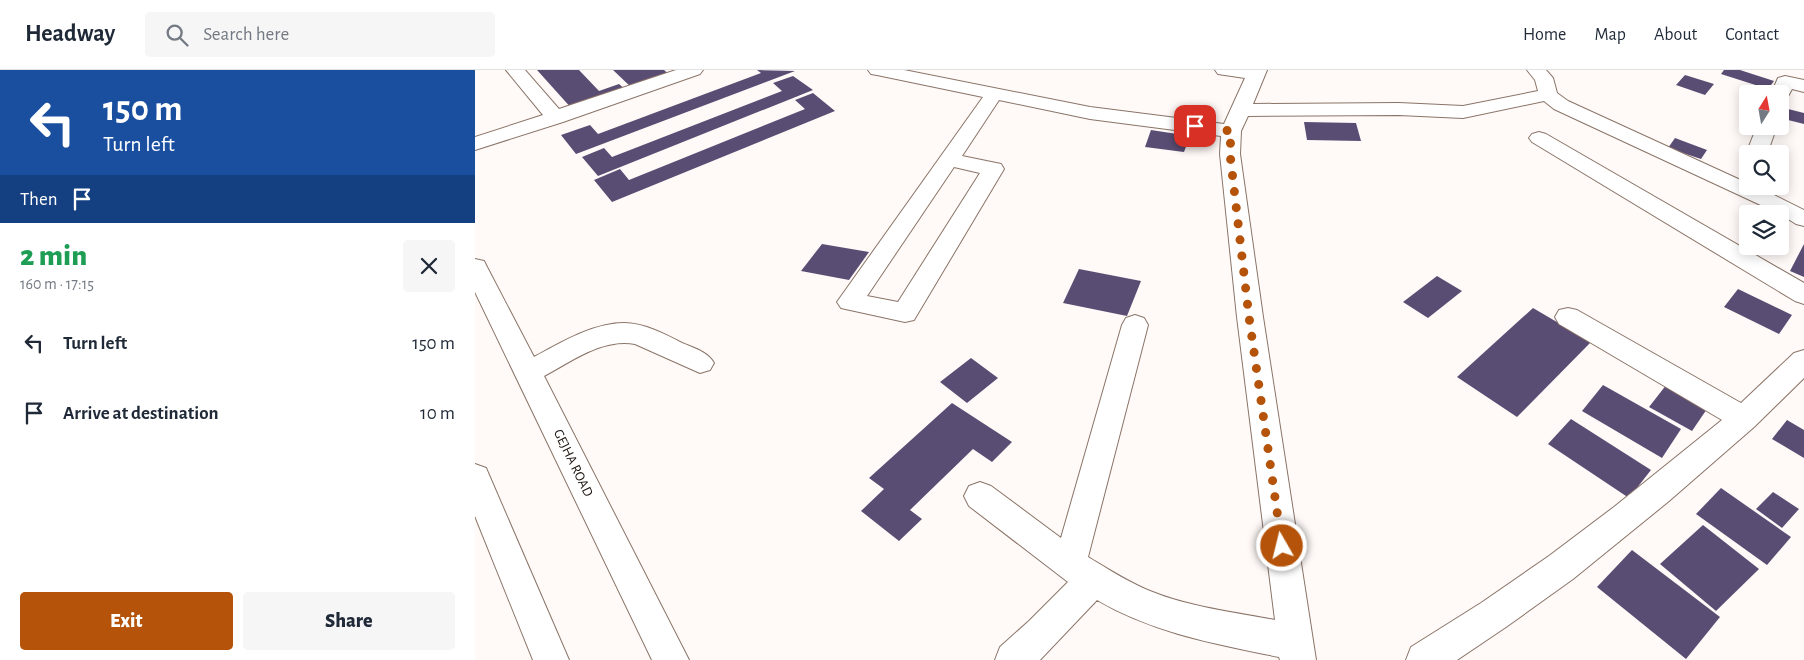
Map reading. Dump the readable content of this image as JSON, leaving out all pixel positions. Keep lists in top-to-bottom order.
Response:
{
  "streets": {
    "street": ["GEJHA ROAD"]
  },
  "north": "top",
  "page": {
    "header": "Headway",
    "search": "Search here",
    "nav": [
      "Home",
      "Map",
      "About",
      "Contact"
    ],
    "turn": ["150 m", "Turn left"],
    "then": "Then",
    "heading": ["2 min", "160 m · 17:15"],
    "list": [
      {
        "name": "Turn left",
        "value": "150 m"
      },
      {
        "name": "Arrive at destination",
        "value": "10 m"
      }
    ],
    "buttons": ["Exit", "Share"]
  }
}
